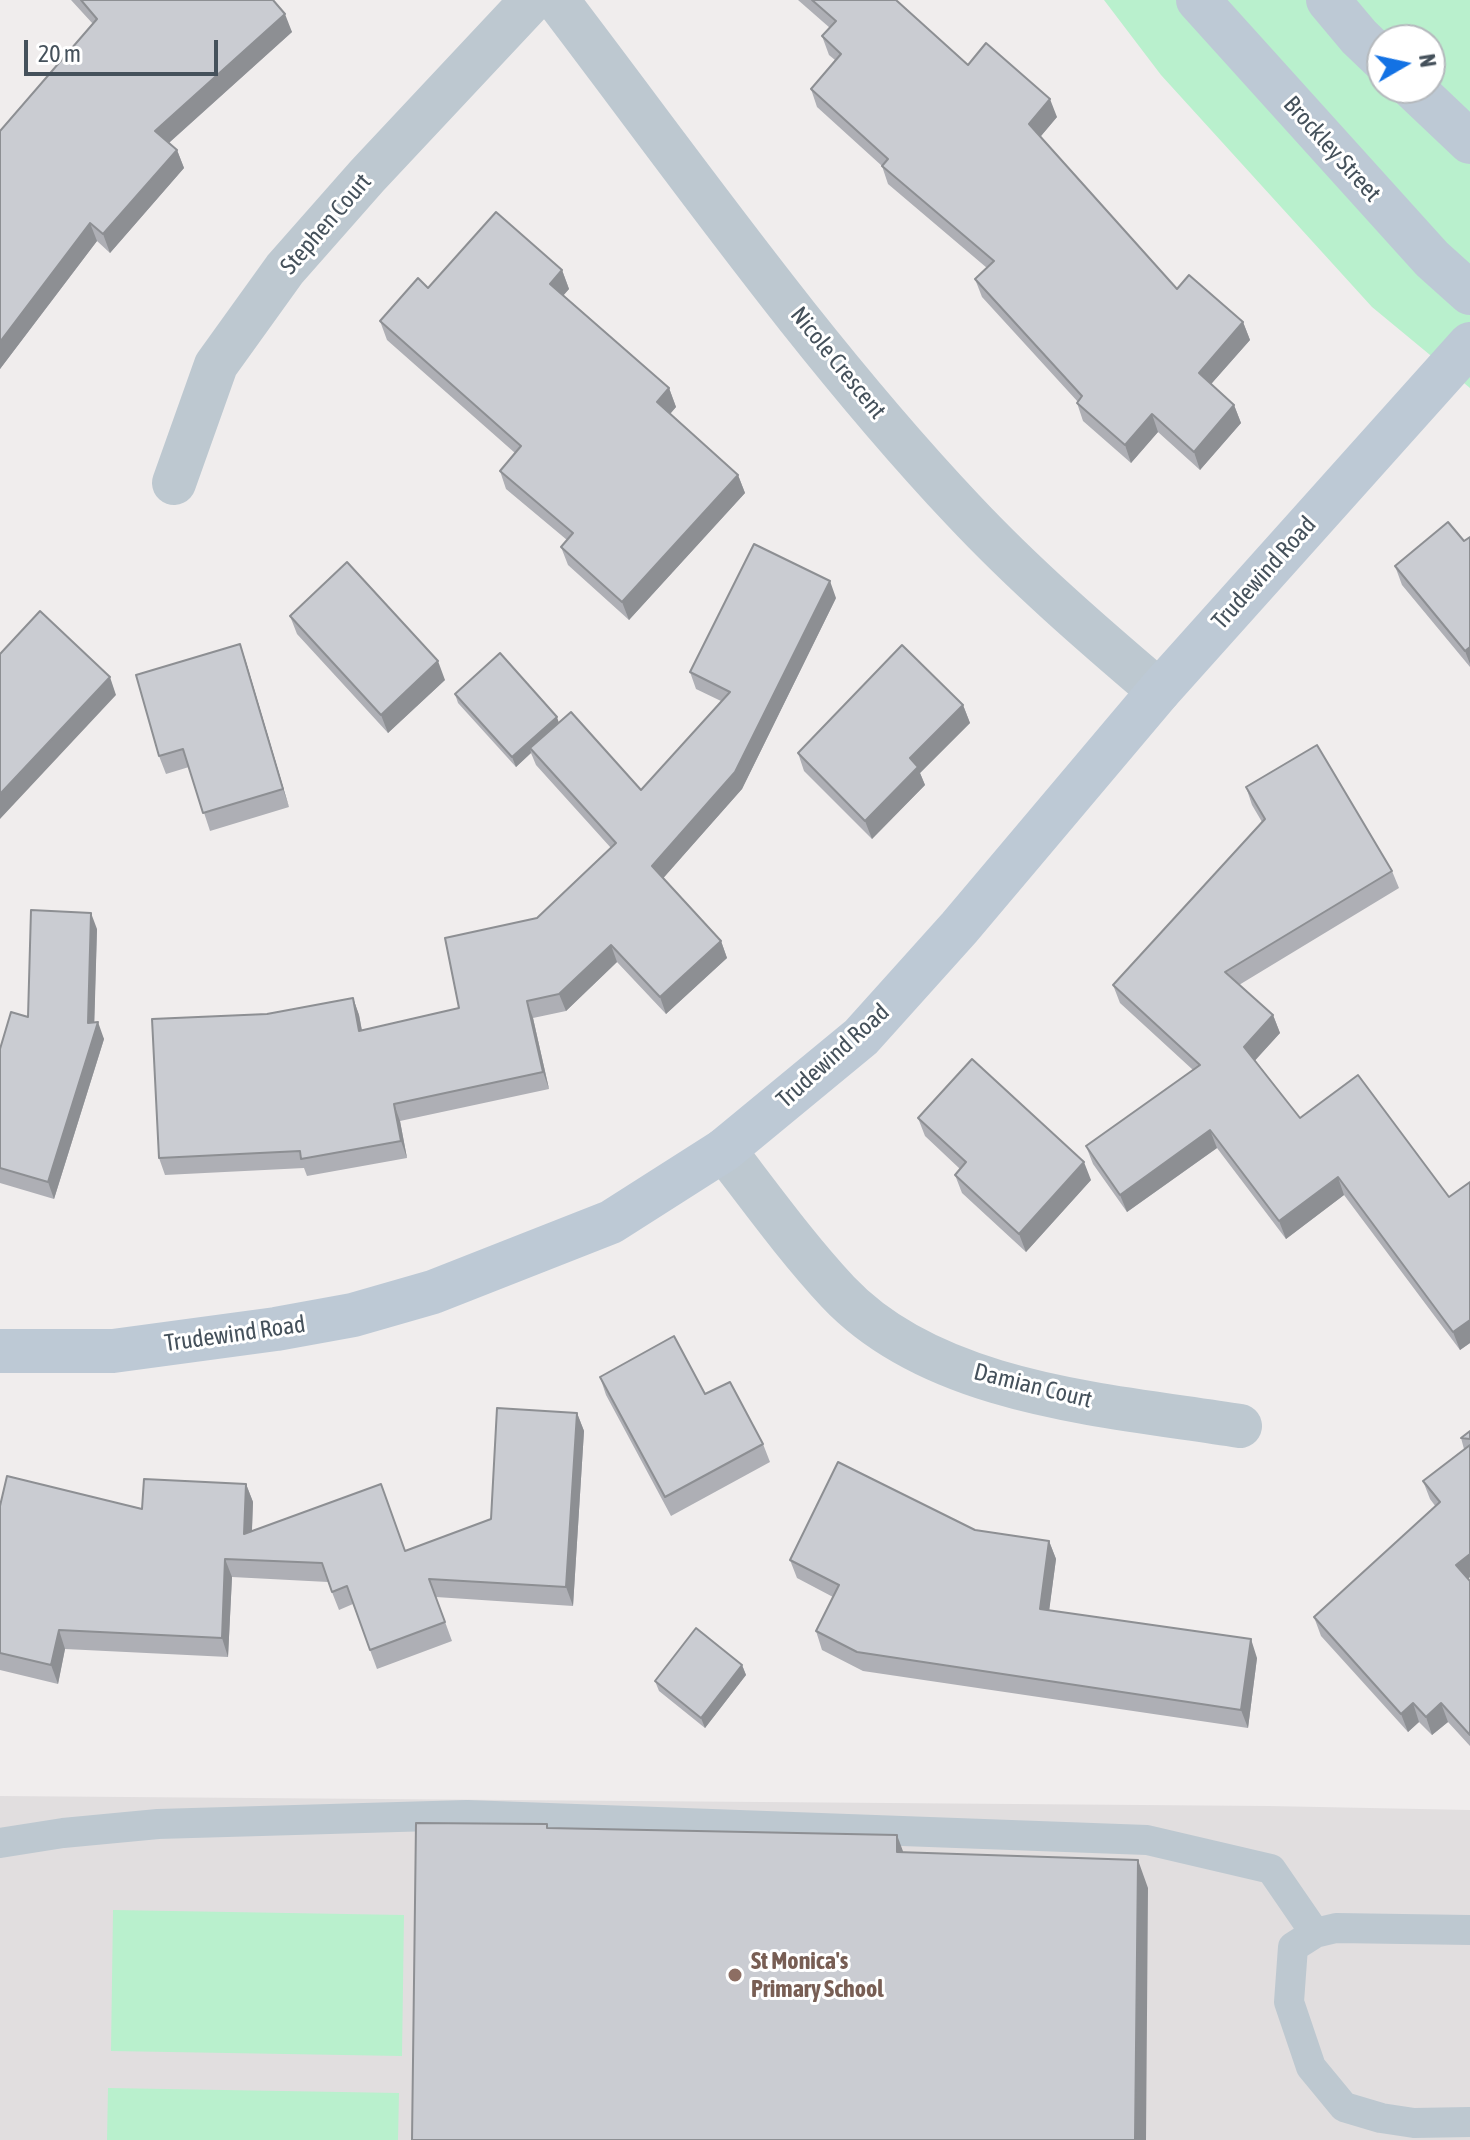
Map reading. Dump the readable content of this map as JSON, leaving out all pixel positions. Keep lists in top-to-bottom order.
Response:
{
  "streets": {
    "street": [
      "Brockley Street",
      "Stephen Court",
      "Nicole Crescent",
      "Trudewind Road",
      "Damian Court"
    ]
  },
  "crossings": [
    ["Nicole Crescent", "Trudewind Road"],
    ["Trudewind Road", "Damian Court"]
  ],
  "places": ["St Monica's Primary School"],
  "scale_bar": "20 m",
  "north": "right"
}
